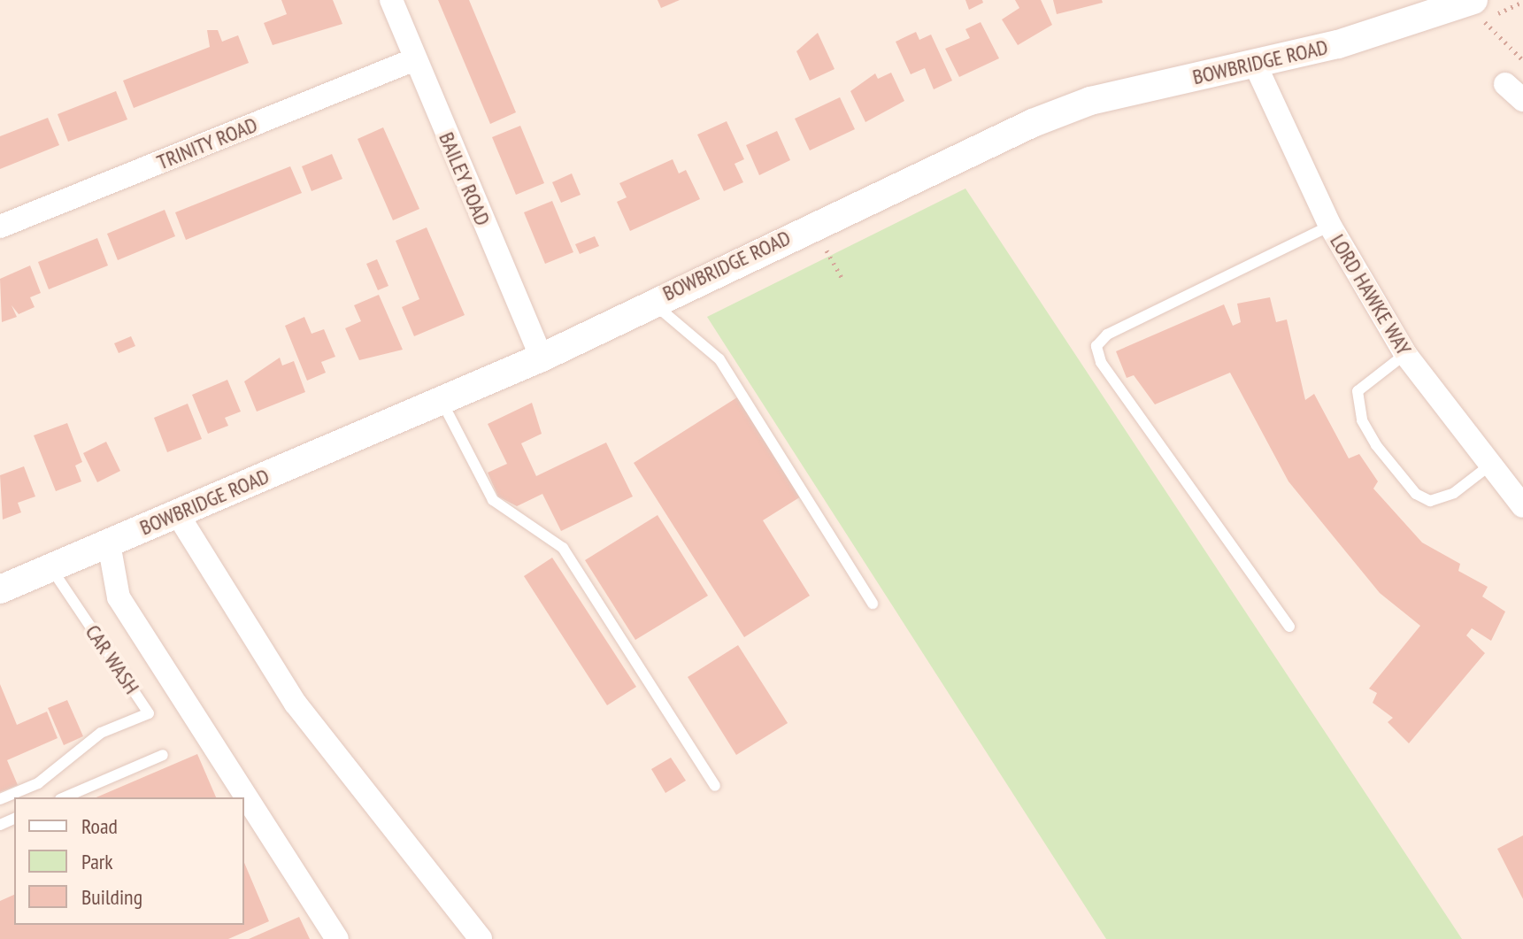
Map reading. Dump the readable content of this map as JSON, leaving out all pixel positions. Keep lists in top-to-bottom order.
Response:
{
  "streets": {
    "street": [
      "BOWBRIDGE ROAD",
      "TRINITY ROAD",
      "BAILEY ROAD",
      "LORD HAWKE WAY"
    ],
    "lane": ["CAR WASH"]
  },
  "crossings": [
    ["BOWBRIDGE ROAD", "BAILEY ROAD"],
    ["BOWBRIDGE ROAD", "LORD HAWKE WAY"],
    ["BOWBRIDGE ROAD", "CAR WASH"],
    ["TRINITY ROAD", "BAILEY ROAD"]
  ],
  "legend": ["Road", "Park", "Building"]
}
